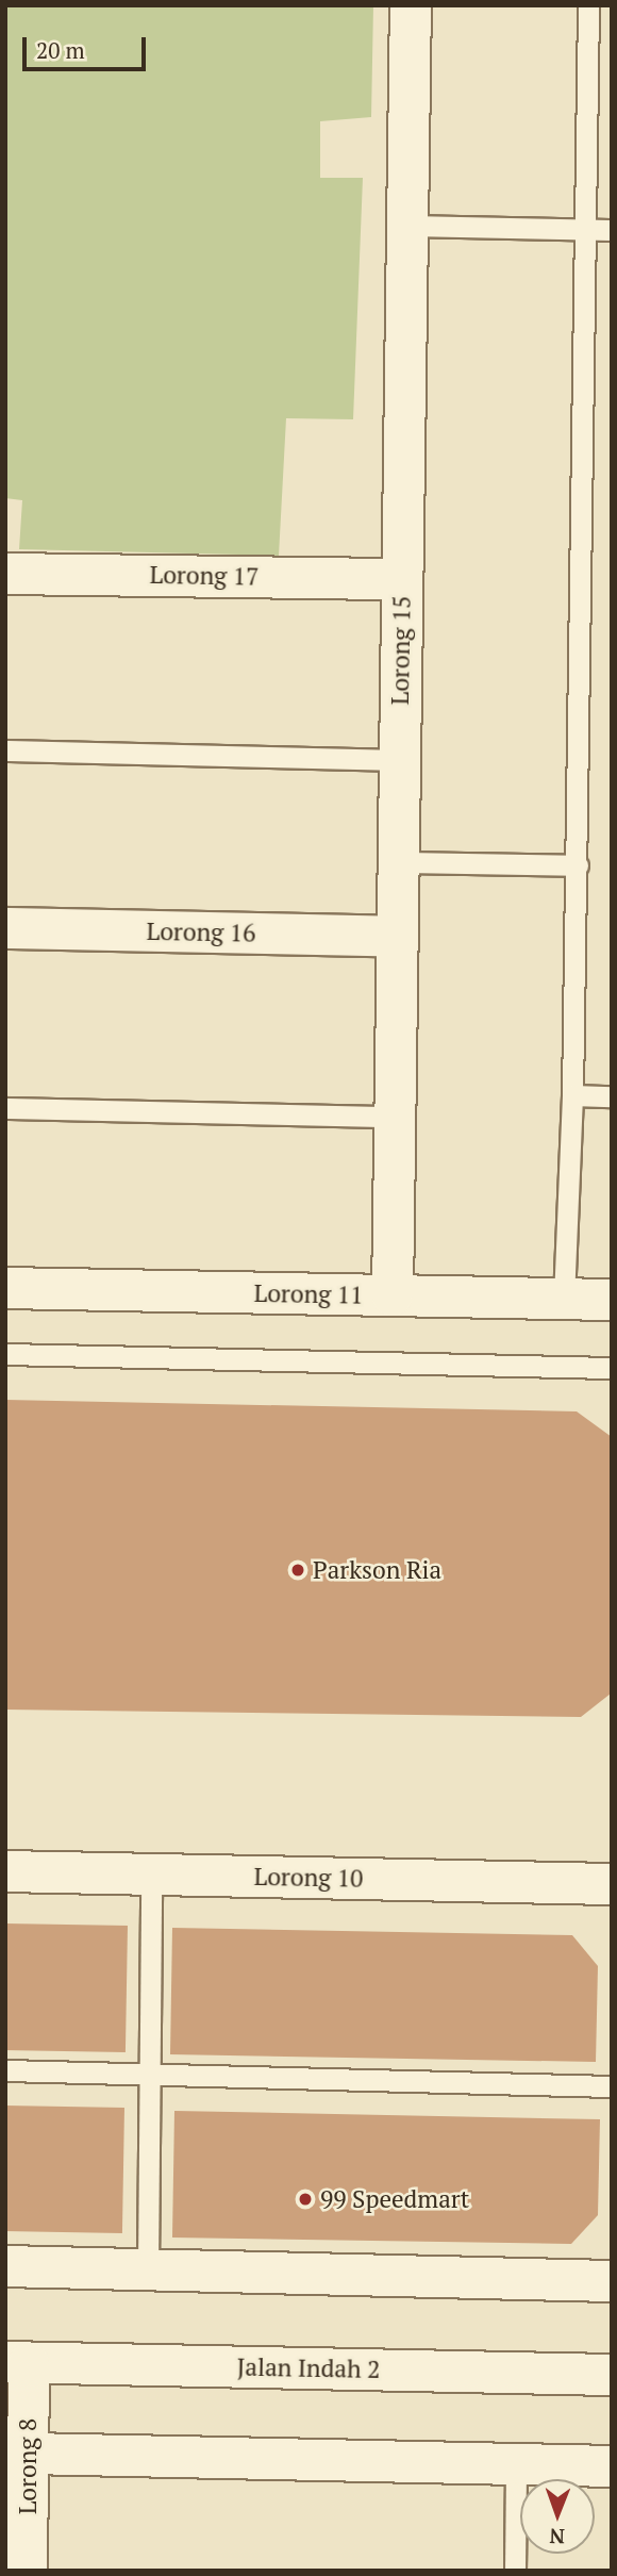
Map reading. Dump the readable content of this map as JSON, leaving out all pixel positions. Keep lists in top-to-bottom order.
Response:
{
  "streets": {
    "street": [
      "Lorong 17",
      "Lorong 15",
      "Lorong 16",
      "Lorong 11",
      "Lorong 10",
      "Jalan Indah 2",
      "Lorong 8"
    ]
  },
  "crossings": [
    ["Lorong 17", "Lorong 15"],
    ["Lorong 15", "Lorong 16"],
    ["Lorong 15", "Lorong 11"],
    ["Jalan Indah 2", "Lorong 8"]
  ],
  "places": ["Parkson Ria", "99 Speedmart"],
  "scale_bar": "20 m",
  "north": "bottom"
}
